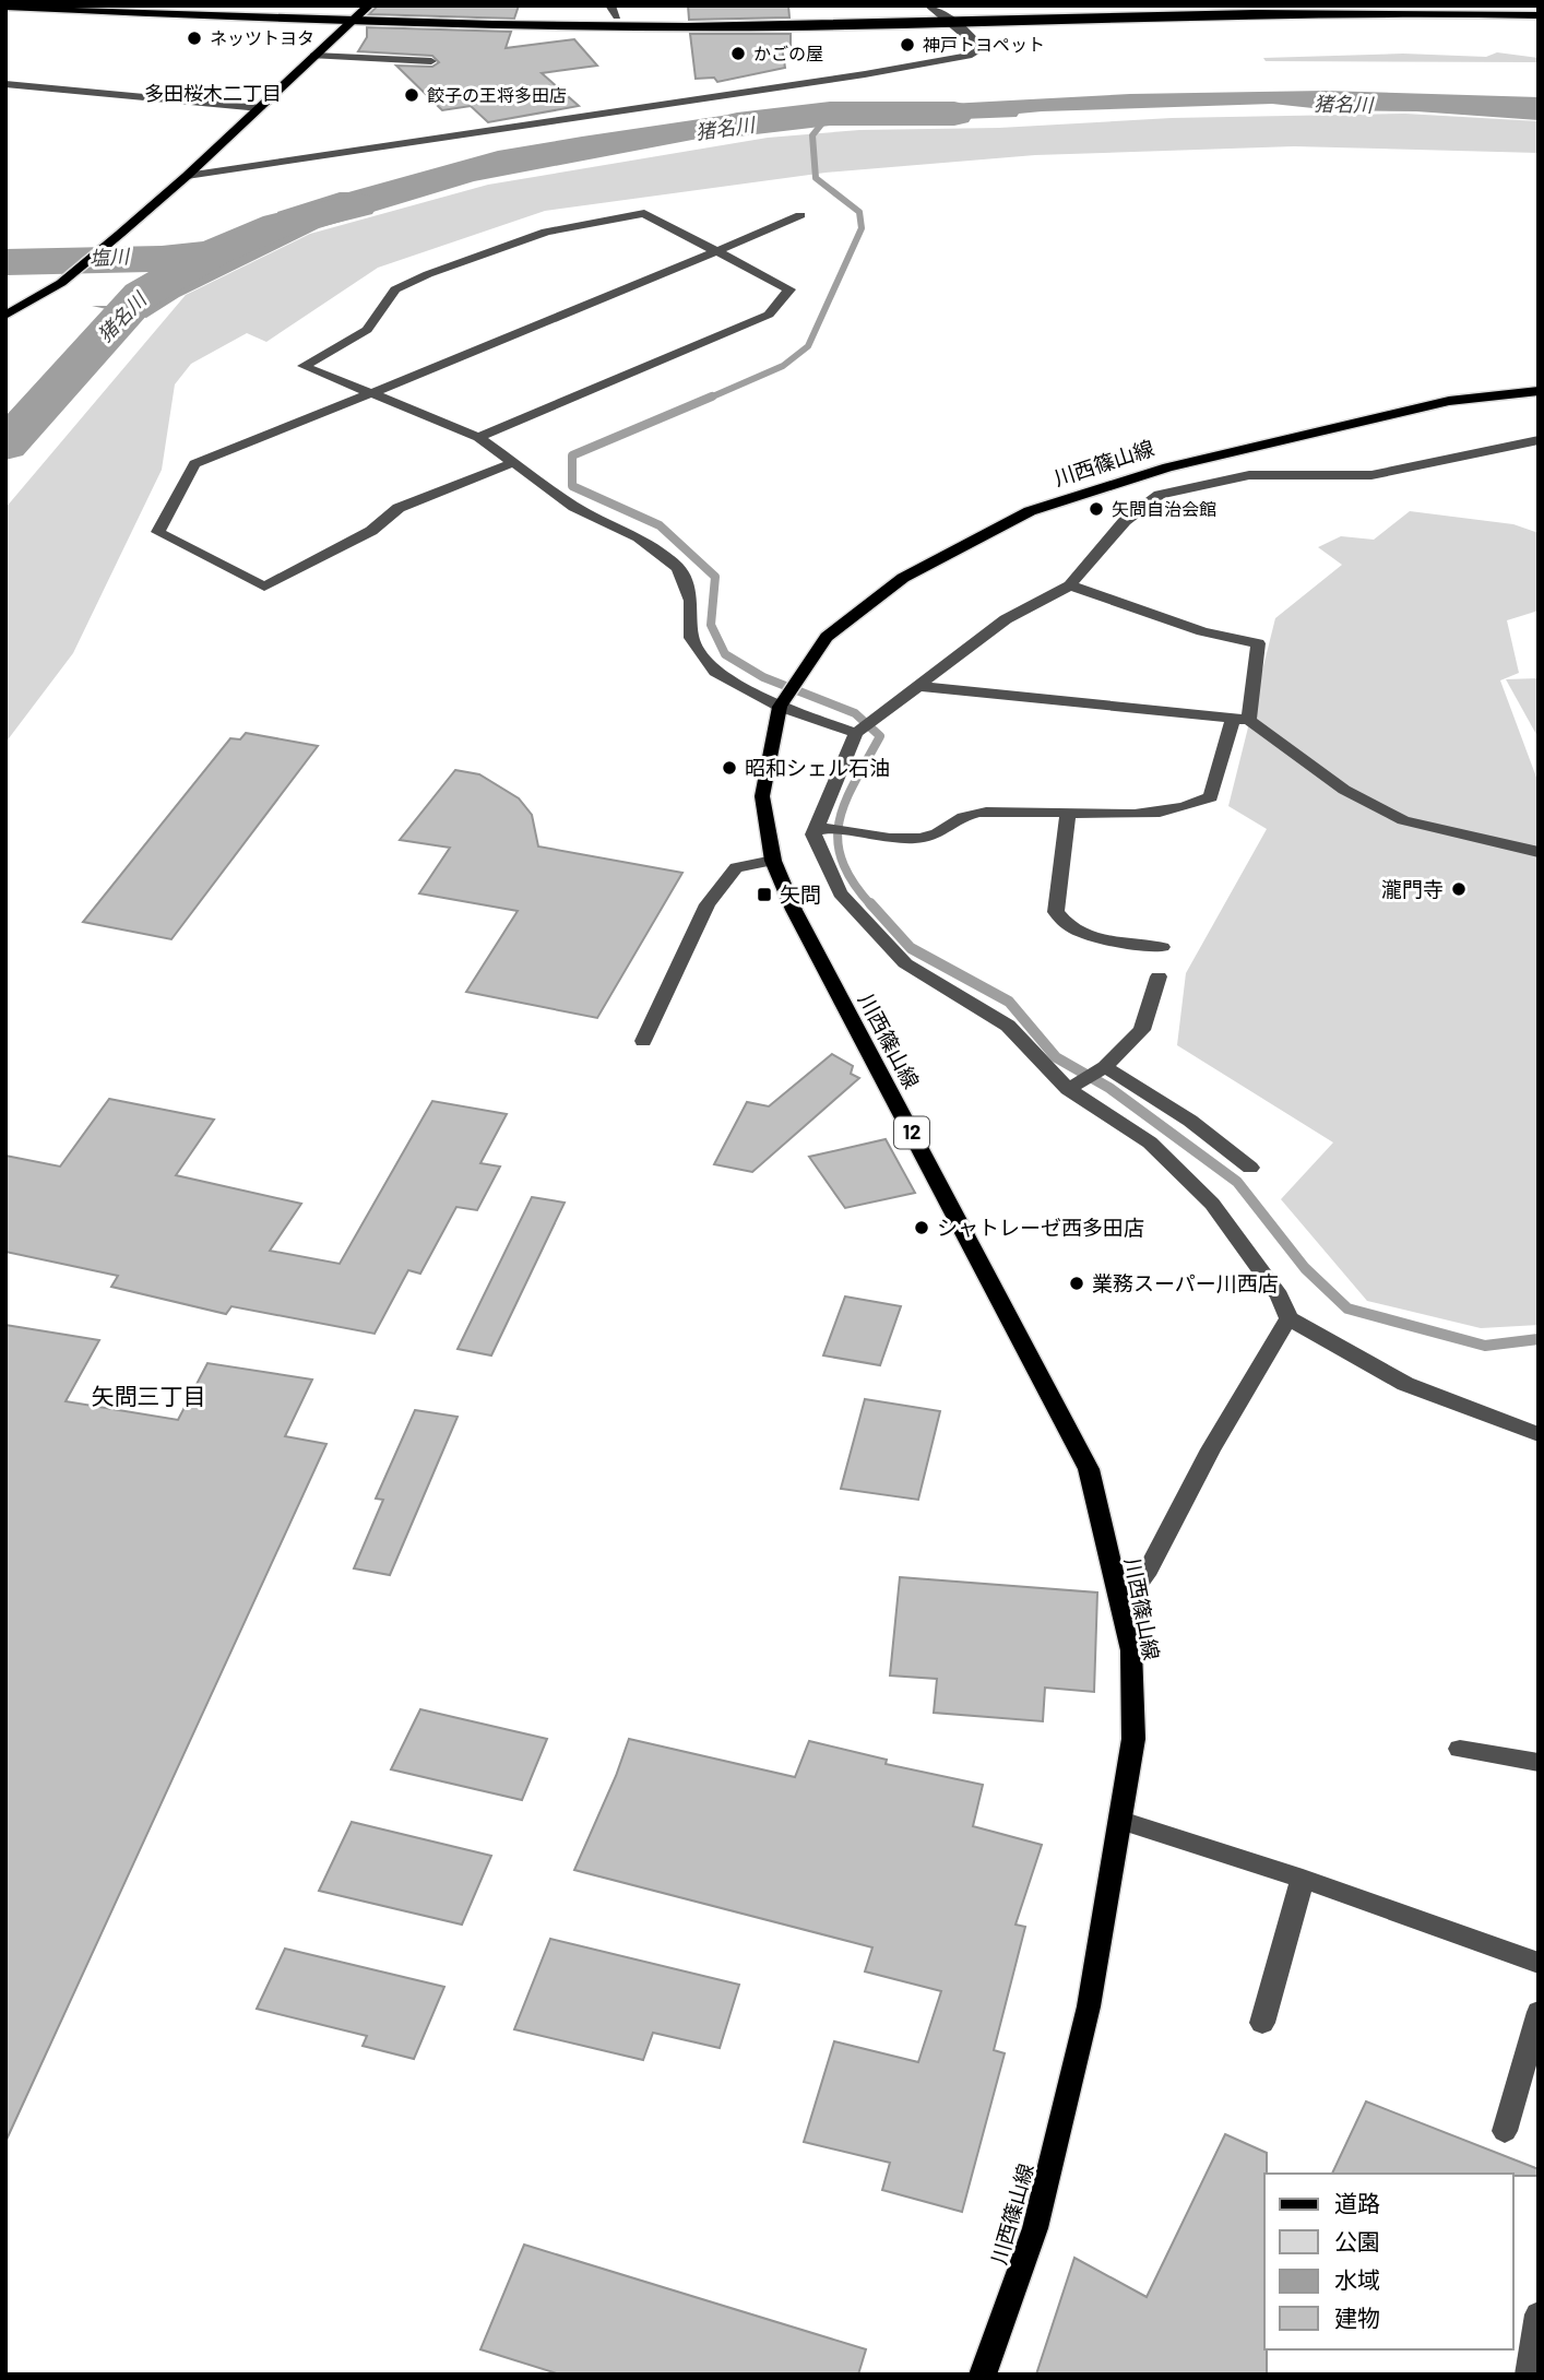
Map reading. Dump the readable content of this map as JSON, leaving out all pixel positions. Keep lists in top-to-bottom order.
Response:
{
  "streets": {
    "main road": ["川西篠山線", "12"]
  },
  "districts": ["多田桜木二丁目", "矢問三丁目"],
  "water": ["猪名川", "塩川"],
  "places": {
    "other": [
      "ネッツトヨタ",
      "神戸トヨペット",
      "かごの屋",
      "餃子の王将多田店",
      "矢問自治会館",
      "昭和シェル石油",
      "瀧門寺",
      "シャトレーゼ西多田店",
      "業務スーパー川西店"
    ],
    "transit": ["矢問"]
  },
  "legend": [
    "道路",
    "公園",
    "水域",
    "建物"
  ]
}
